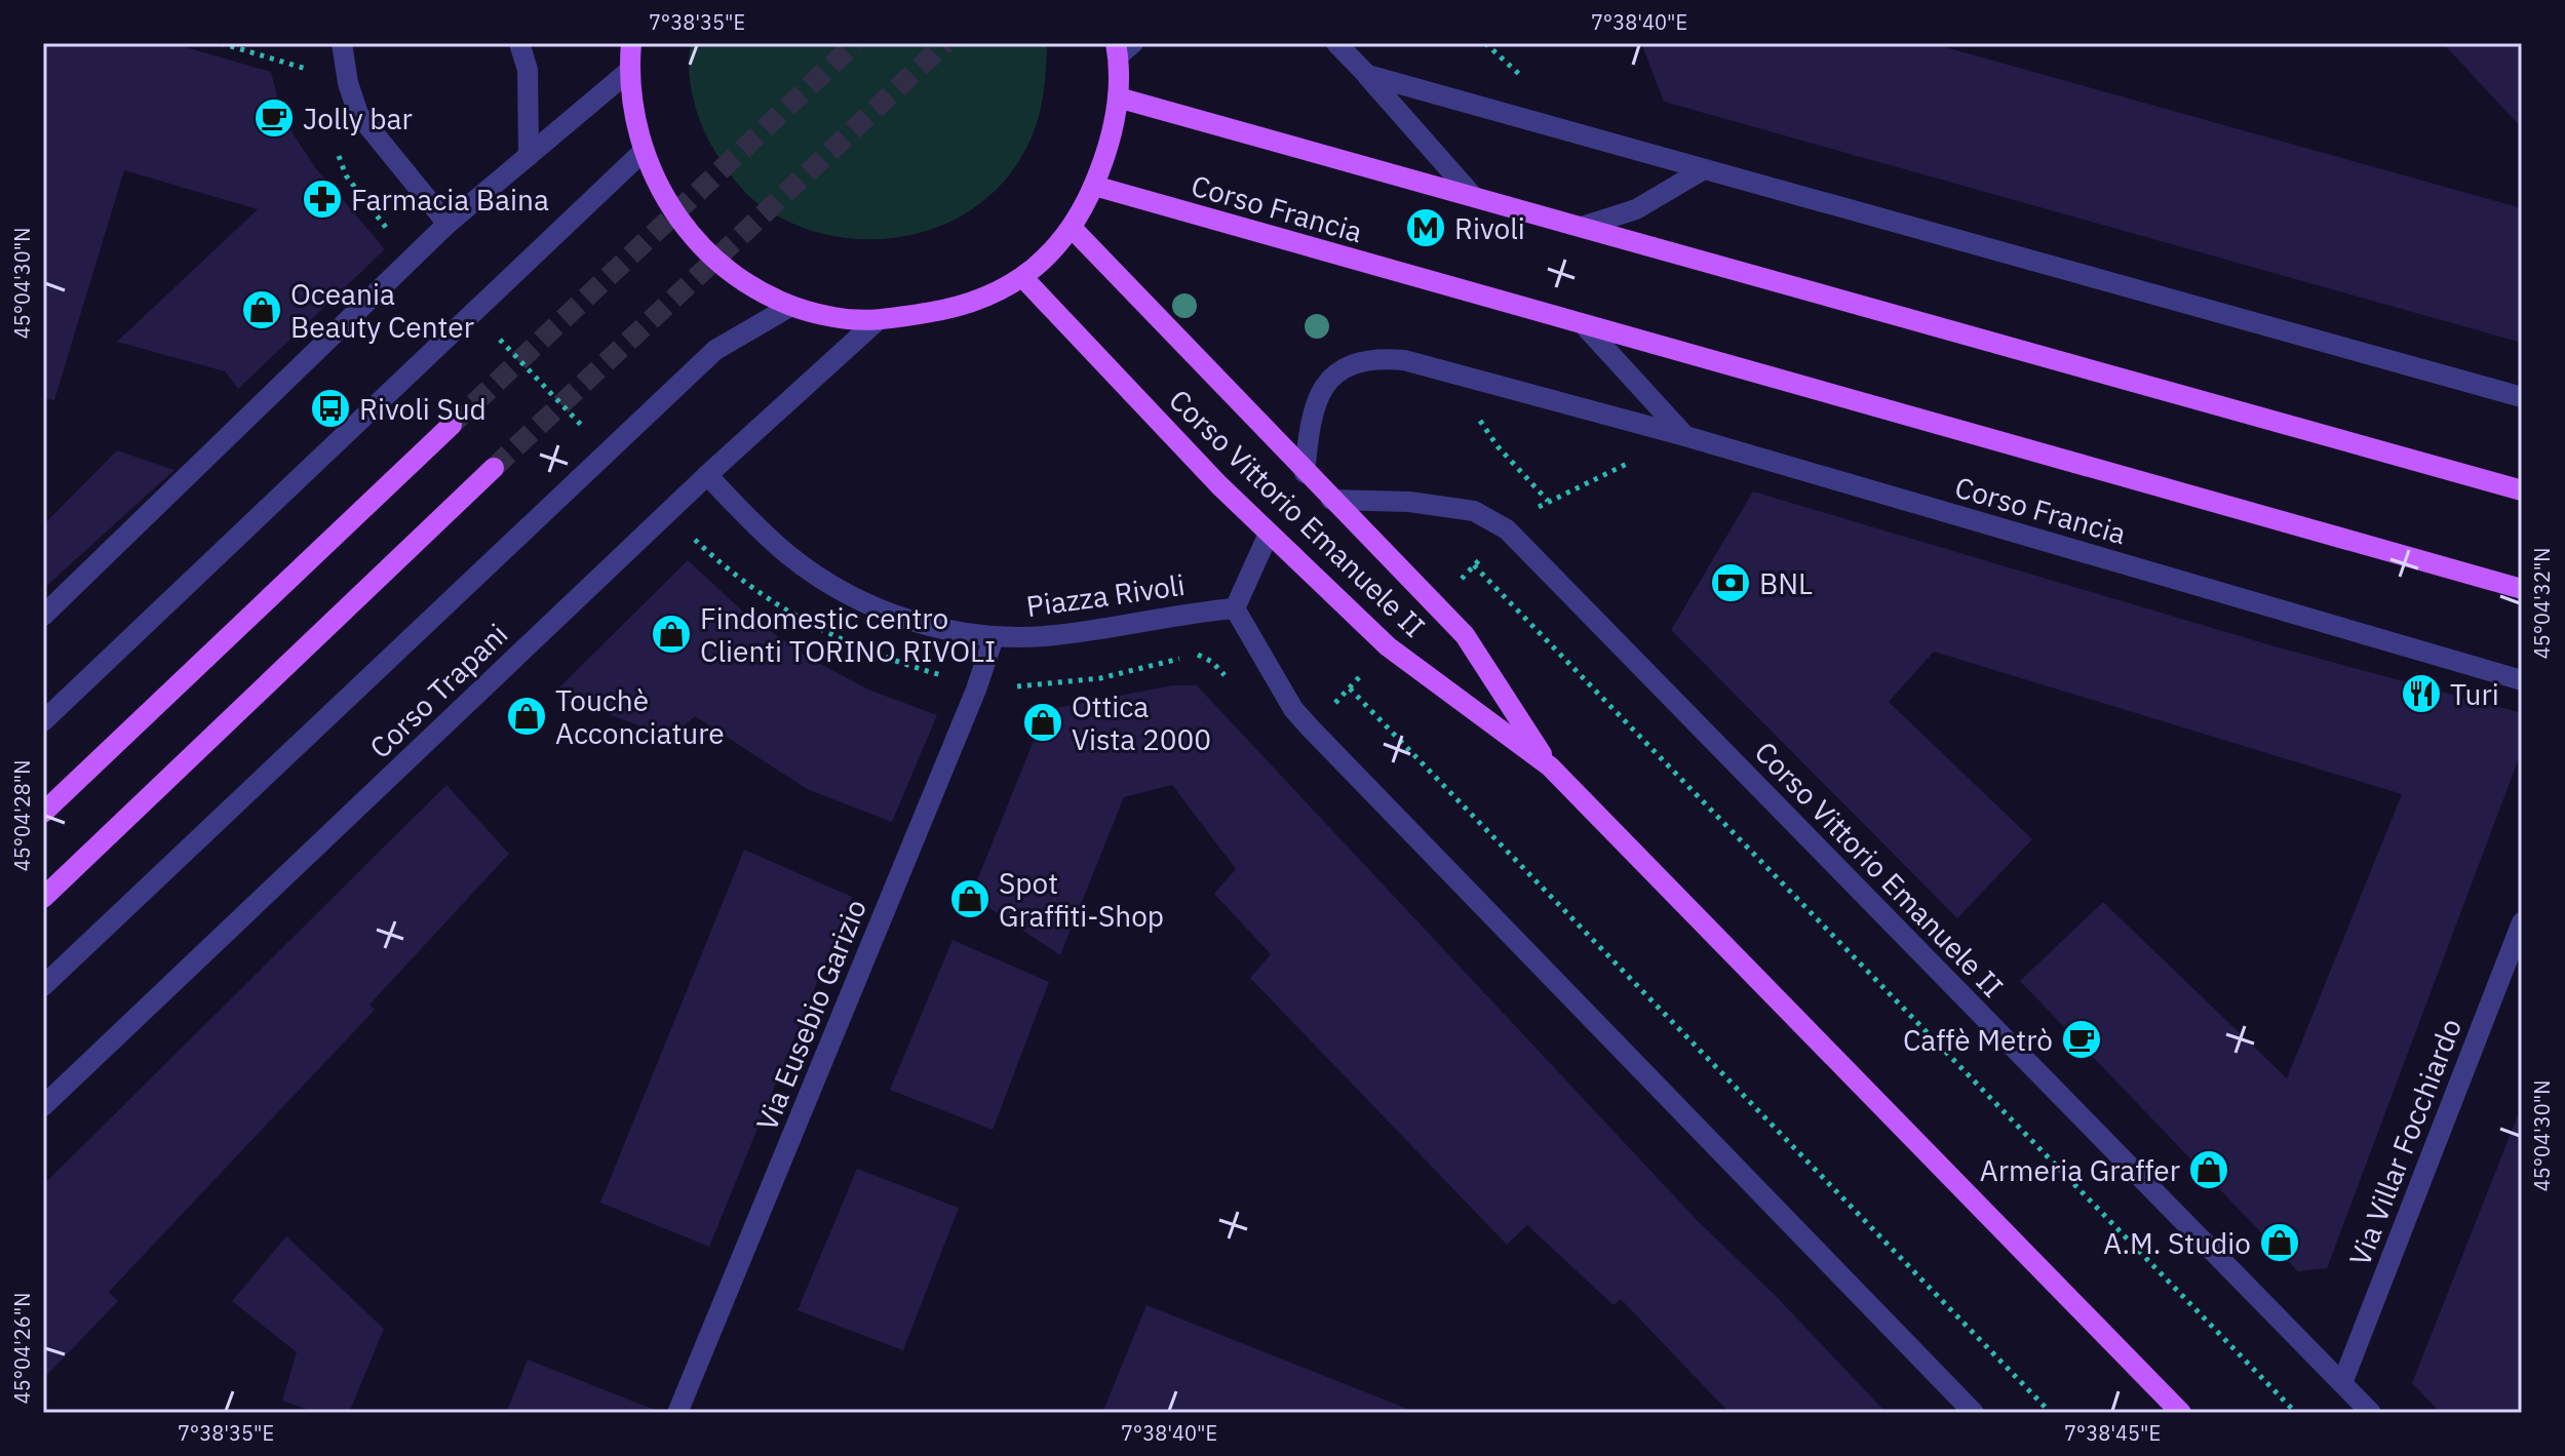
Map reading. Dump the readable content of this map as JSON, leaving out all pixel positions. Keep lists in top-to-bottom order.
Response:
{
  "streets": {
    "main road": ["Corso Francia", "Corso Vittorio Emanuele II"],
    "street": [
      "Piazza Rivoli",
      "Corso Trapani",
      "Via Eusebio Garizio",
      "Via Villar Focchiardo"
    ]
  },
  "crossings": [
    ["Corso Vittorio Emanuele II", "Via Villar Focchiardo"],
    ["Piazza Rivoli", "Corso Trapani"],
    ["Piazza Rivoli", "Via Eusebio Garizio"]
  ],
  "places": {
    "cafe": ["Jolly bar", "Caffè Metrò"],
    "pharmacy": ["Farmacia Baina"],
    "metro station": ["Rivoli"],
    "shop": [
      "Oceania Beauty Center",
      "Findomestic centro Clienti TORINO RIVOLI",
      "Touchè Acconciature",
      "Ottica Vista 2000",
      "Spot Graffiti-Shop",
      "Armeria Graffer",
      "A.M. Studio"
    ],
    "bus stop": ["Rivoli Sud"],
    "bank": ["BNL"],
    "restaurant": ["Turi"]
  },
  "coordinates": [
    "7°38'35\"E",
    "7°38'40\"E",
    "45°04'30\"N",
    "45°04'32\"N",
    "45°04'28\"N",
    "45°04'26\"N",
    "7°38'45\"E"
  ]
}
